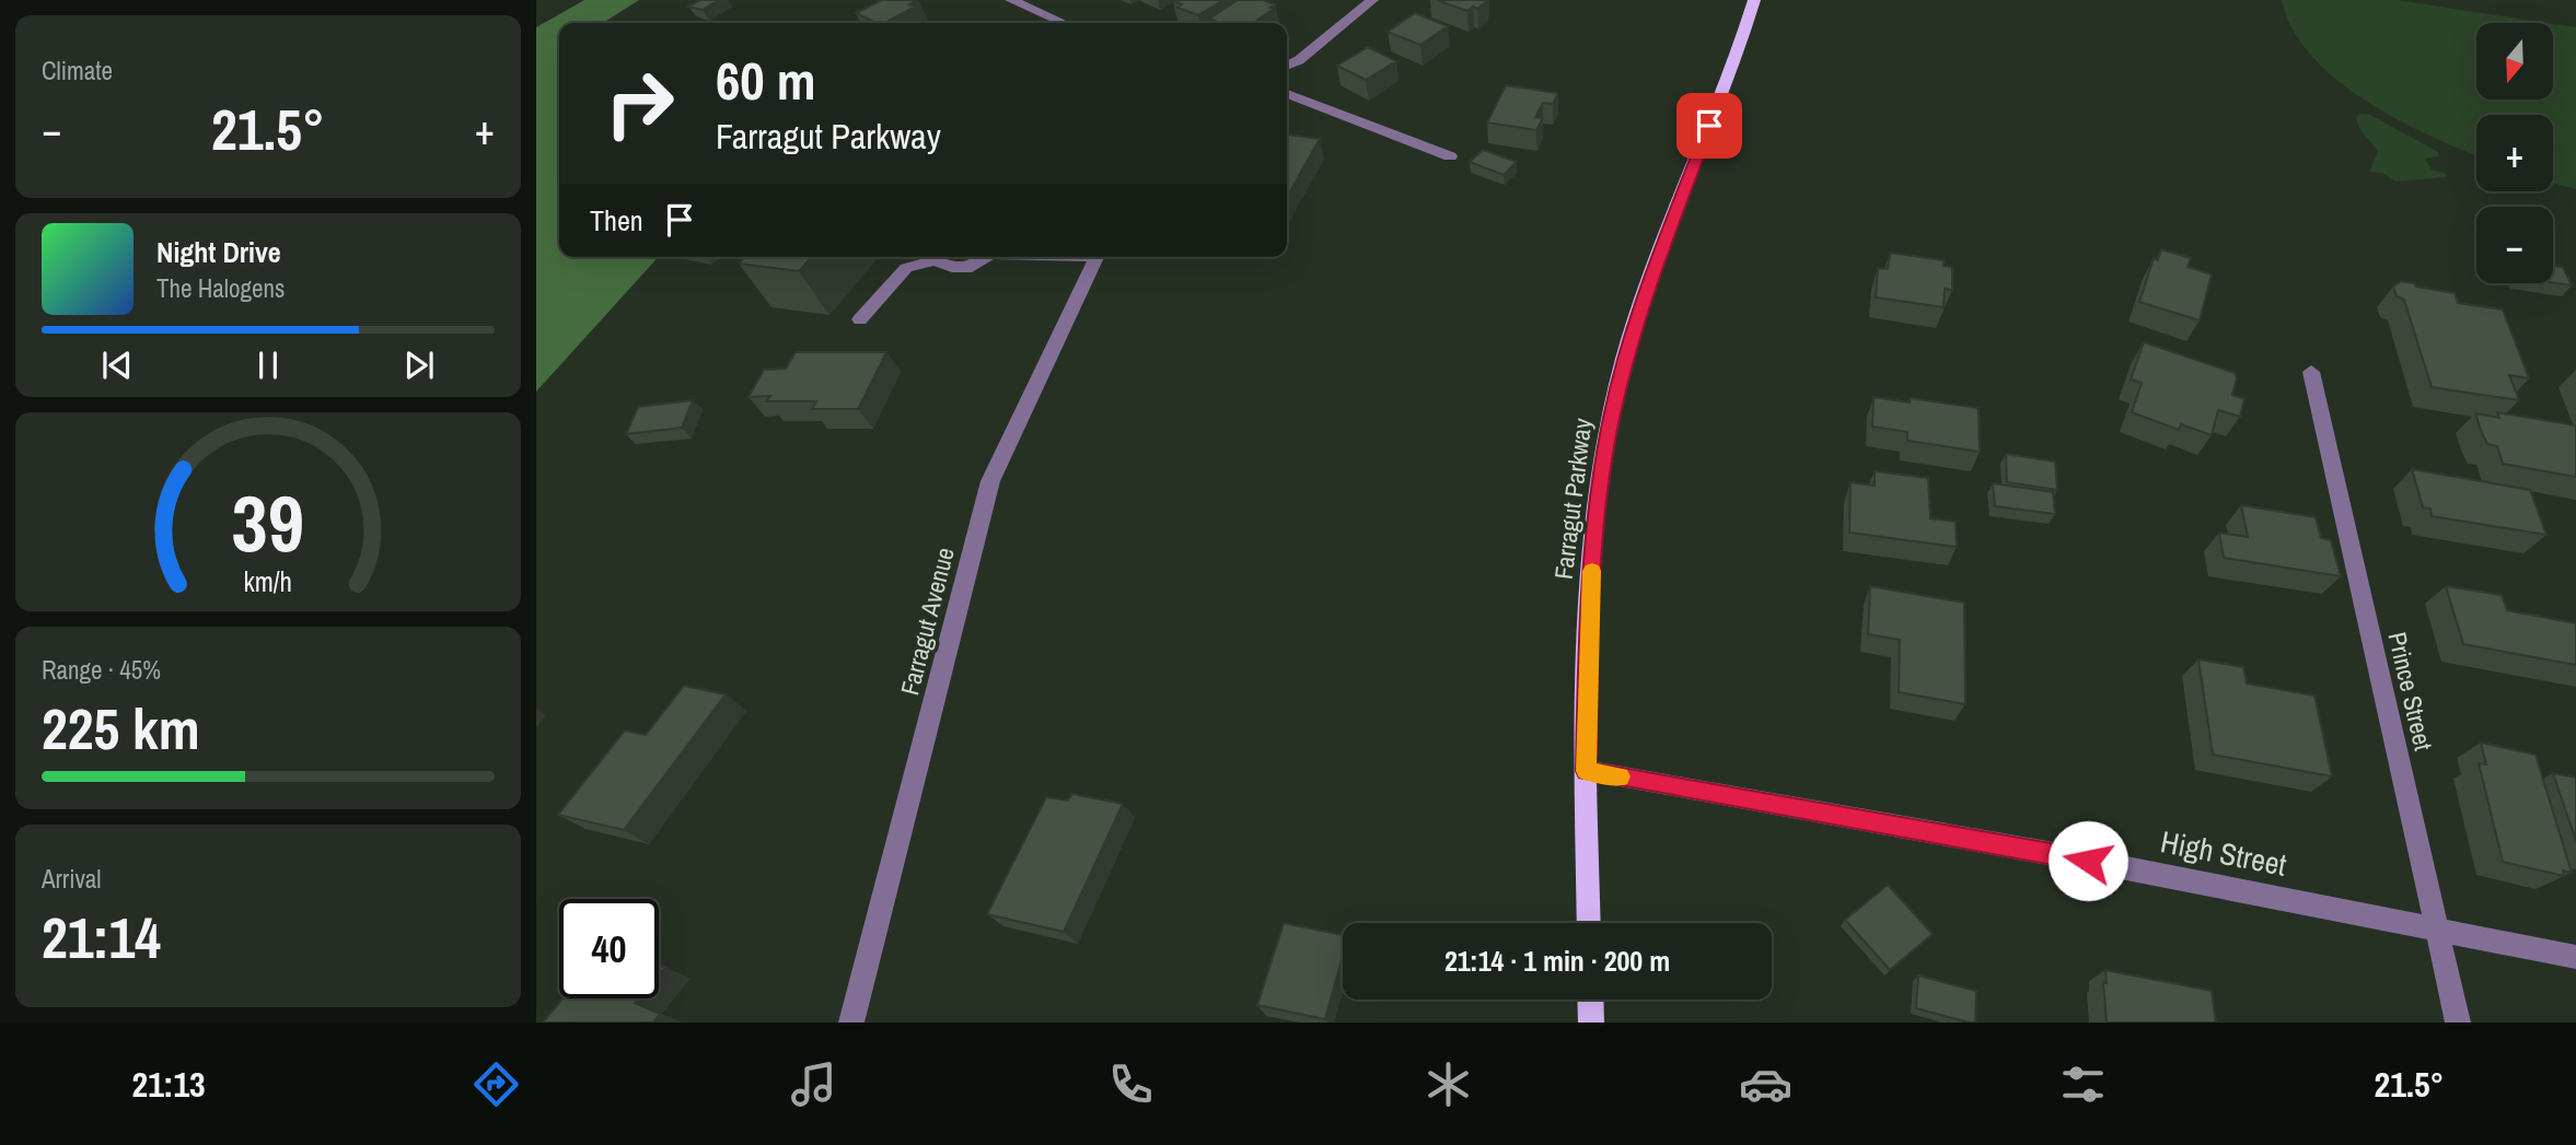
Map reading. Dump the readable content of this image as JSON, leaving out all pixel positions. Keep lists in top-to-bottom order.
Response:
{
  "streets": {
    "main road": ["Farragut Parkway"],
    "street": ["Farragut Avenue", "Prince Street", "High Street"]
  },
  "crossings": [
    ["Farragut Parkway", "High Street"],
    ["Prince Street", "High Street"]
  ],
  "north": "bottom",
  "page": {
    "tile": [
      "Climate",
      ["Range · 45%", "225 km"],
      ["Arrival", "21:14"]
    ],
    "map_buttons": ["+", "−"],
    "turn": ["60 m", "Farragut Parkway"],
    "heat": ["−", "21.5°", "+"],
    "then": "Then",
    "song": ["Night Drive", "The Halogens"],
    "limit": "40",
    "trip": "21:14 · 1 min · 200 m",
    "tabs": ["21:13", "21.5°"],
    "gauge": ["39", "km/h"]
  }
}
